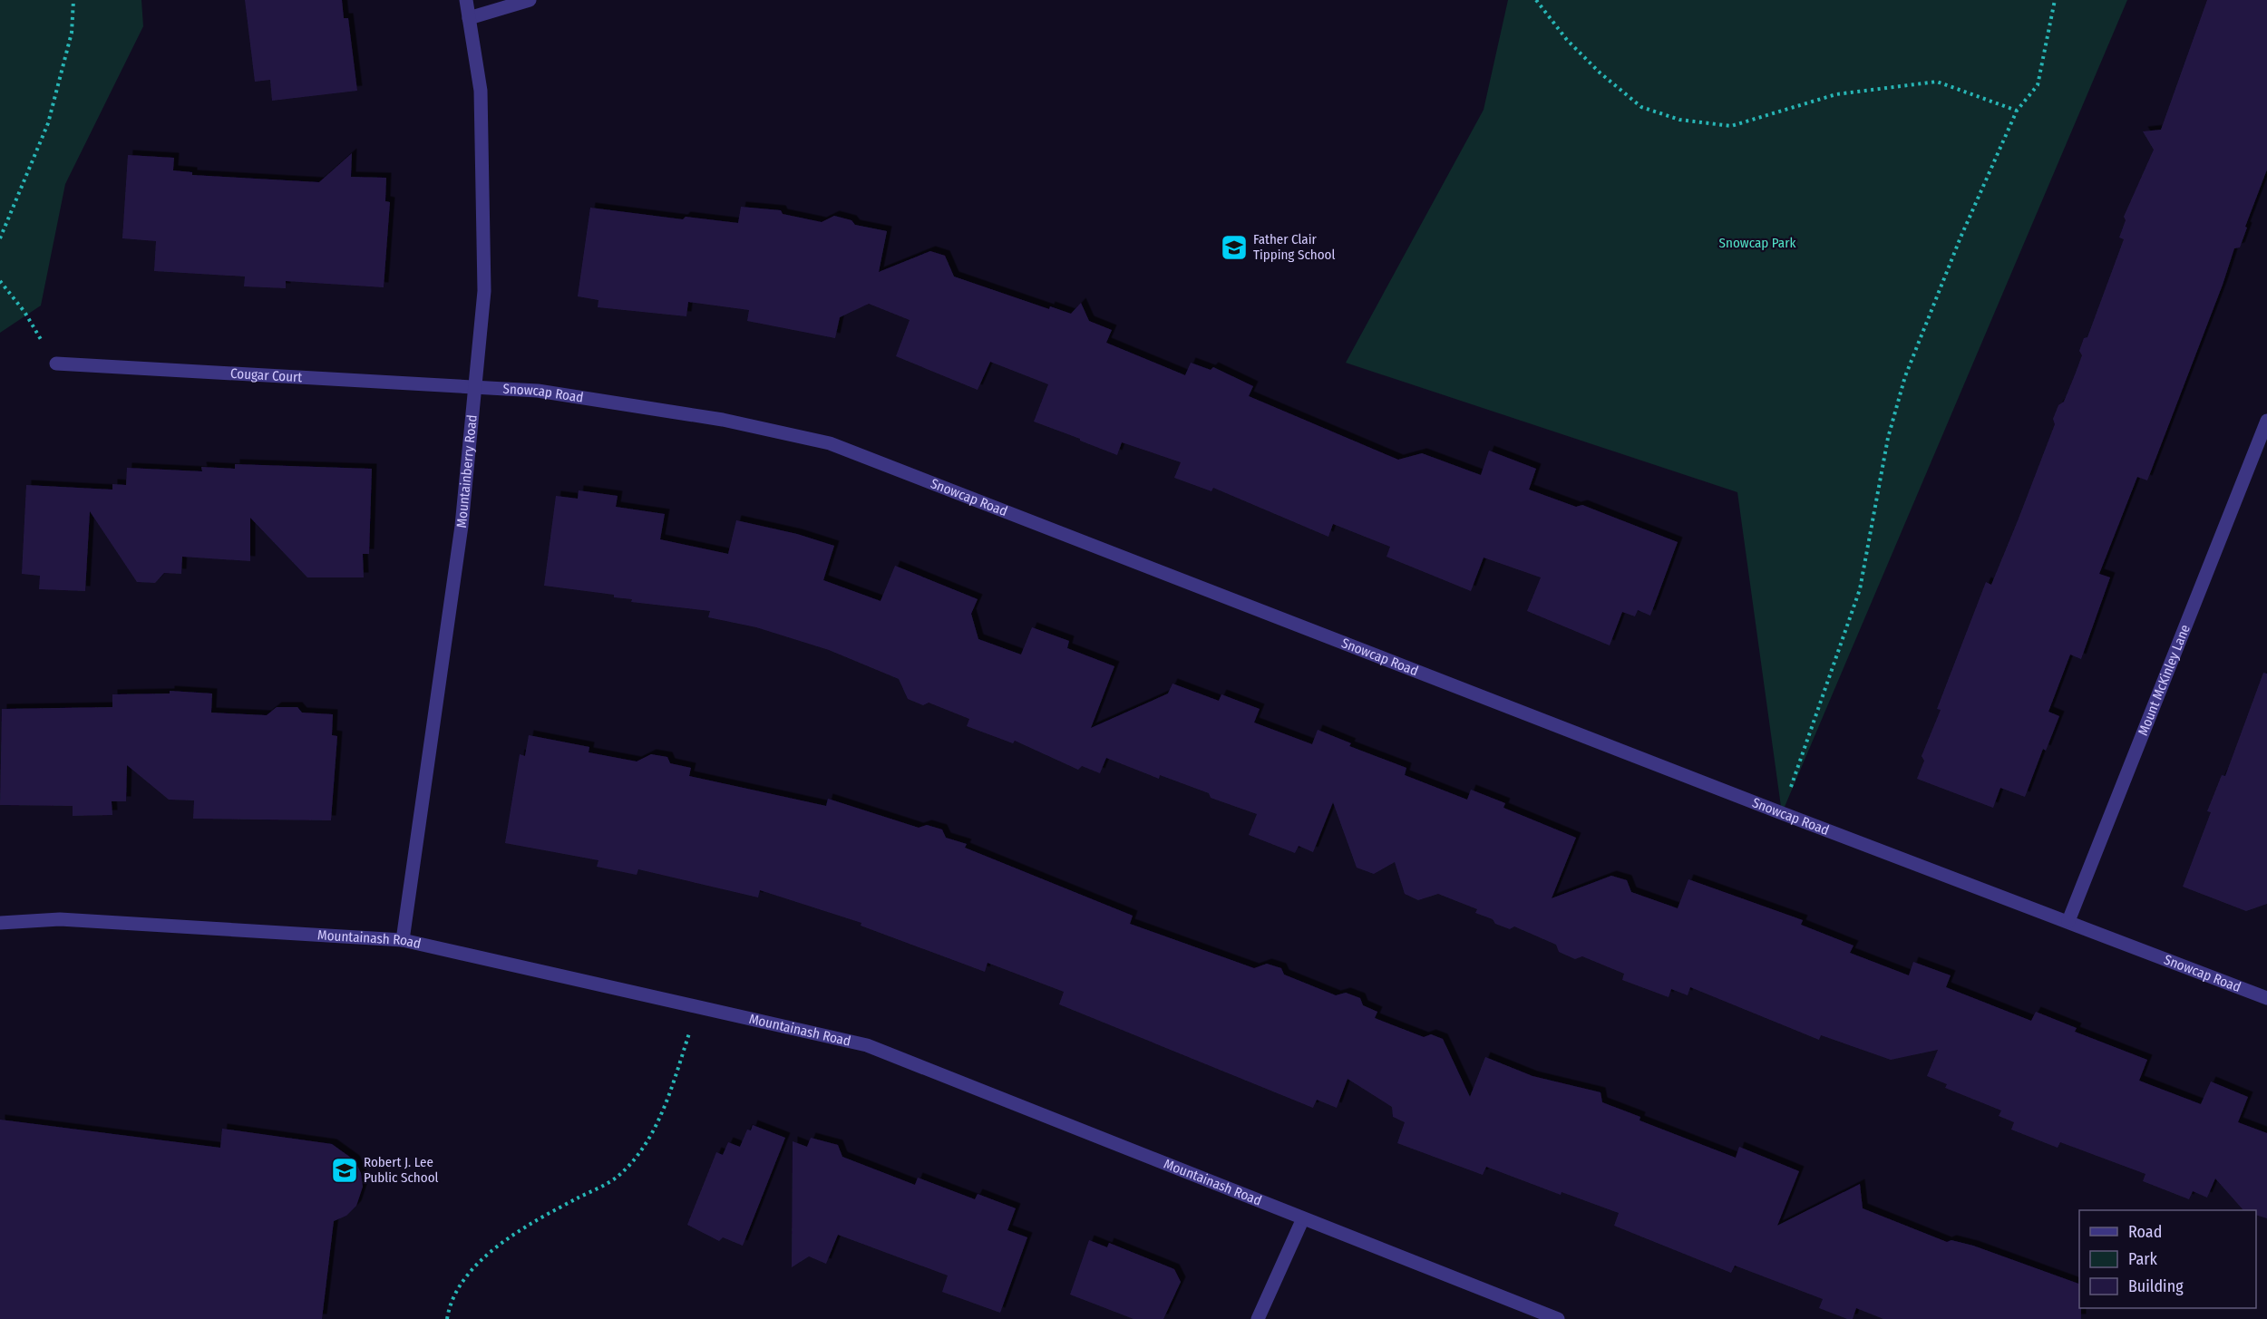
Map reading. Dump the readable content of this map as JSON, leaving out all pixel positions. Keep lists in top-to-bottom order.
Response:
{
  "streets": {
    "street": [
      "Cougar Court",
      "Snowcap Road",
      "Mountainberry Road",
      "Mount McKinley Lane",
      "Mountainash Road"
    ]
  },
  "crossings": [
    ["Cougar Court", "Snowcap Road"],
    ["Cougar Court", "Mountainberry Road"],
    ["Snowcap Road", "Mountainberry Road"],
    ["Snowcap Road", "Mount McKinley Lane"],
    ["Mountainberry Road", "Mountainash Road"]
  ],
  "parks": ["Snowcap Park"],
  "places": {
    "school or university": ["Father Clair Tipping School", "Robert J. Lee Public School"]
  },
  "legend": ["Road", "Park", "Building"]
}
